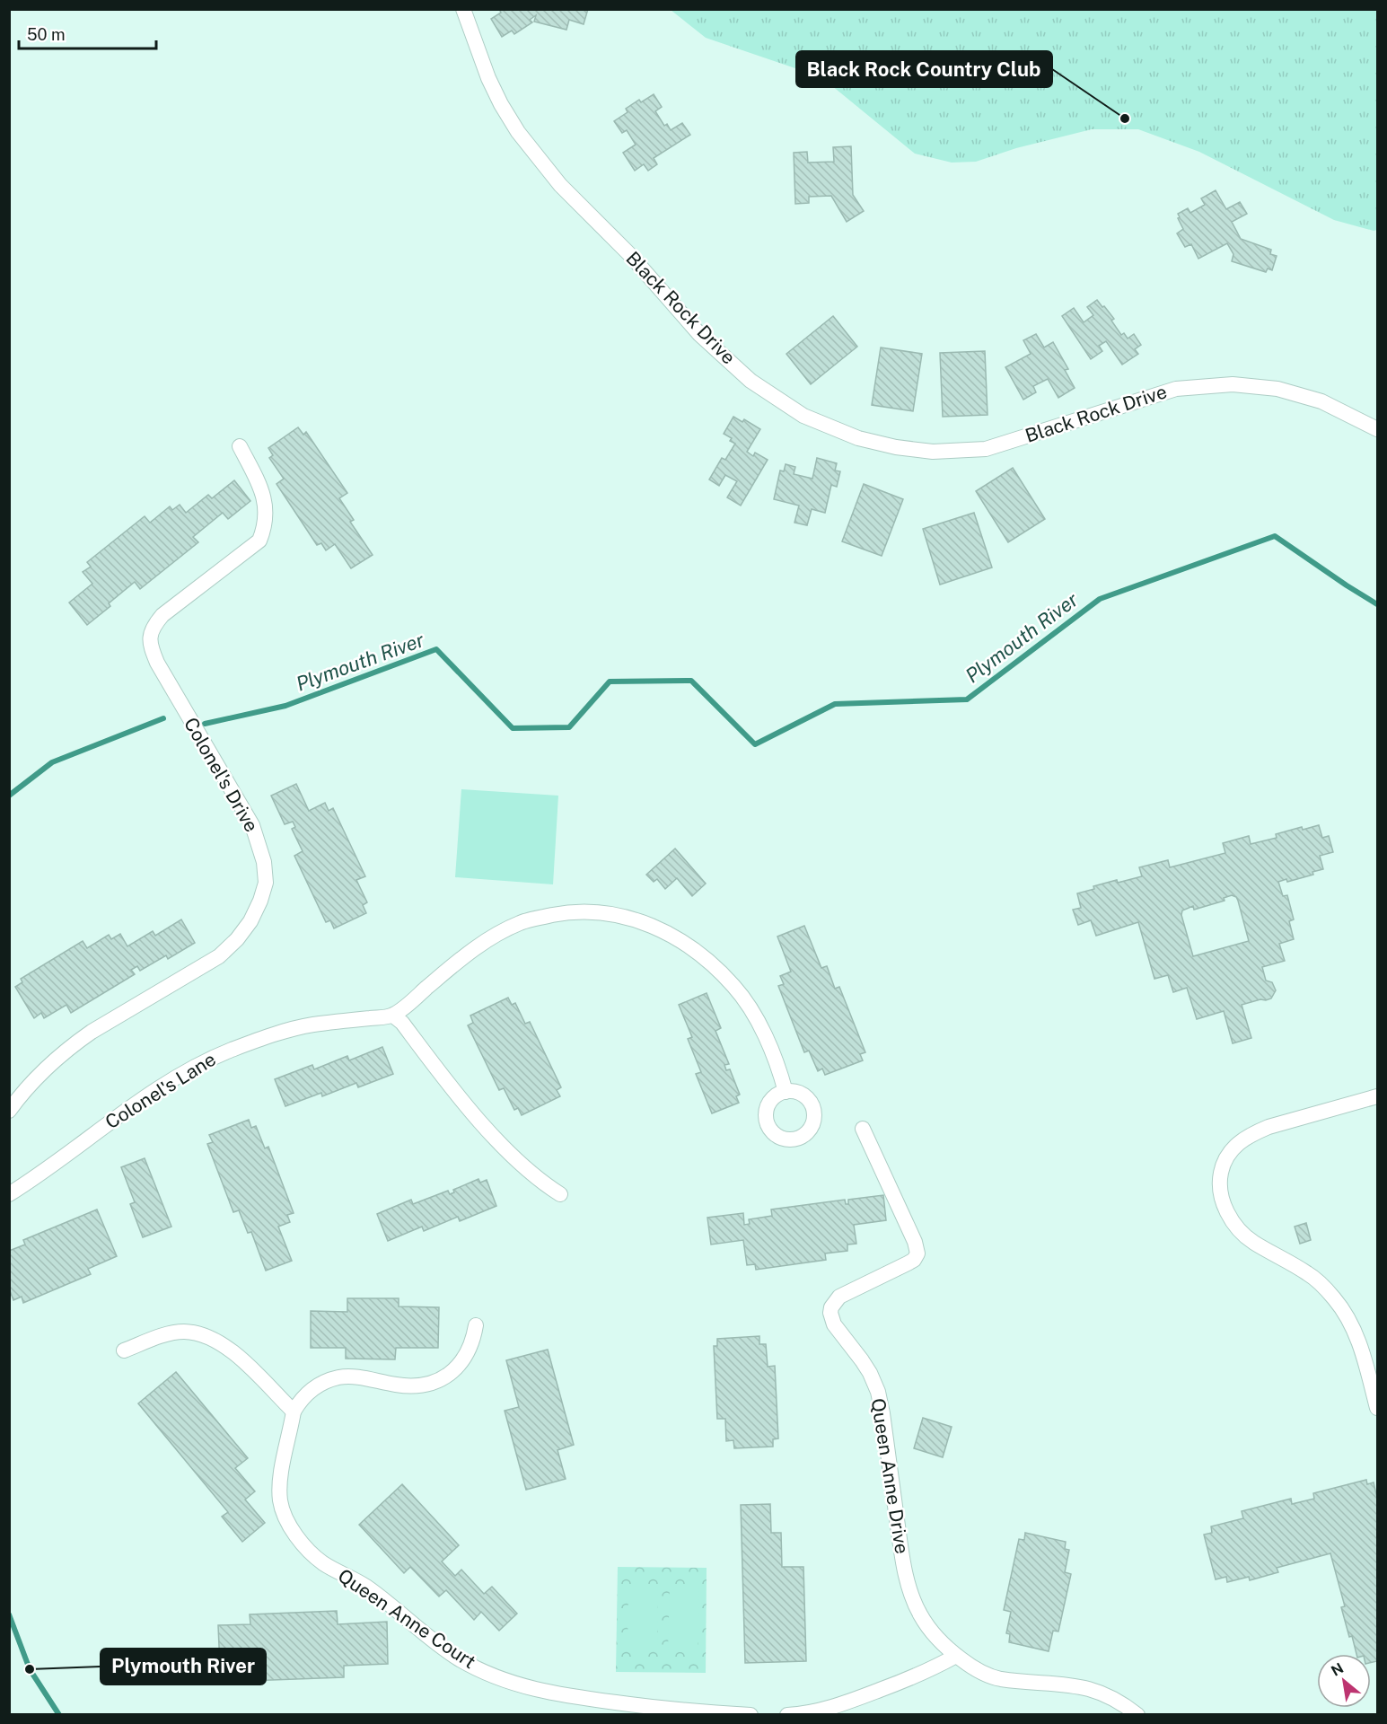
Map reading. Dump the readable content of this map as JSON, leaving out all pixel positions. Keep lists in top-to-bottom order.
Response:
{
  "streets": {
    "street": [
      "Black Rock Drive",
      "Colonel's Drive",
      "Colonel's Lane",
      "Queen Anne Drive",
      "Queen Anne Court"
    ]
  },
  "water": ["Plymouth River"],
  "places": ["Black Rock Country Club", "Plymouth River"],
  "scale_bar": "50 m",
  "north": "top left"
}
